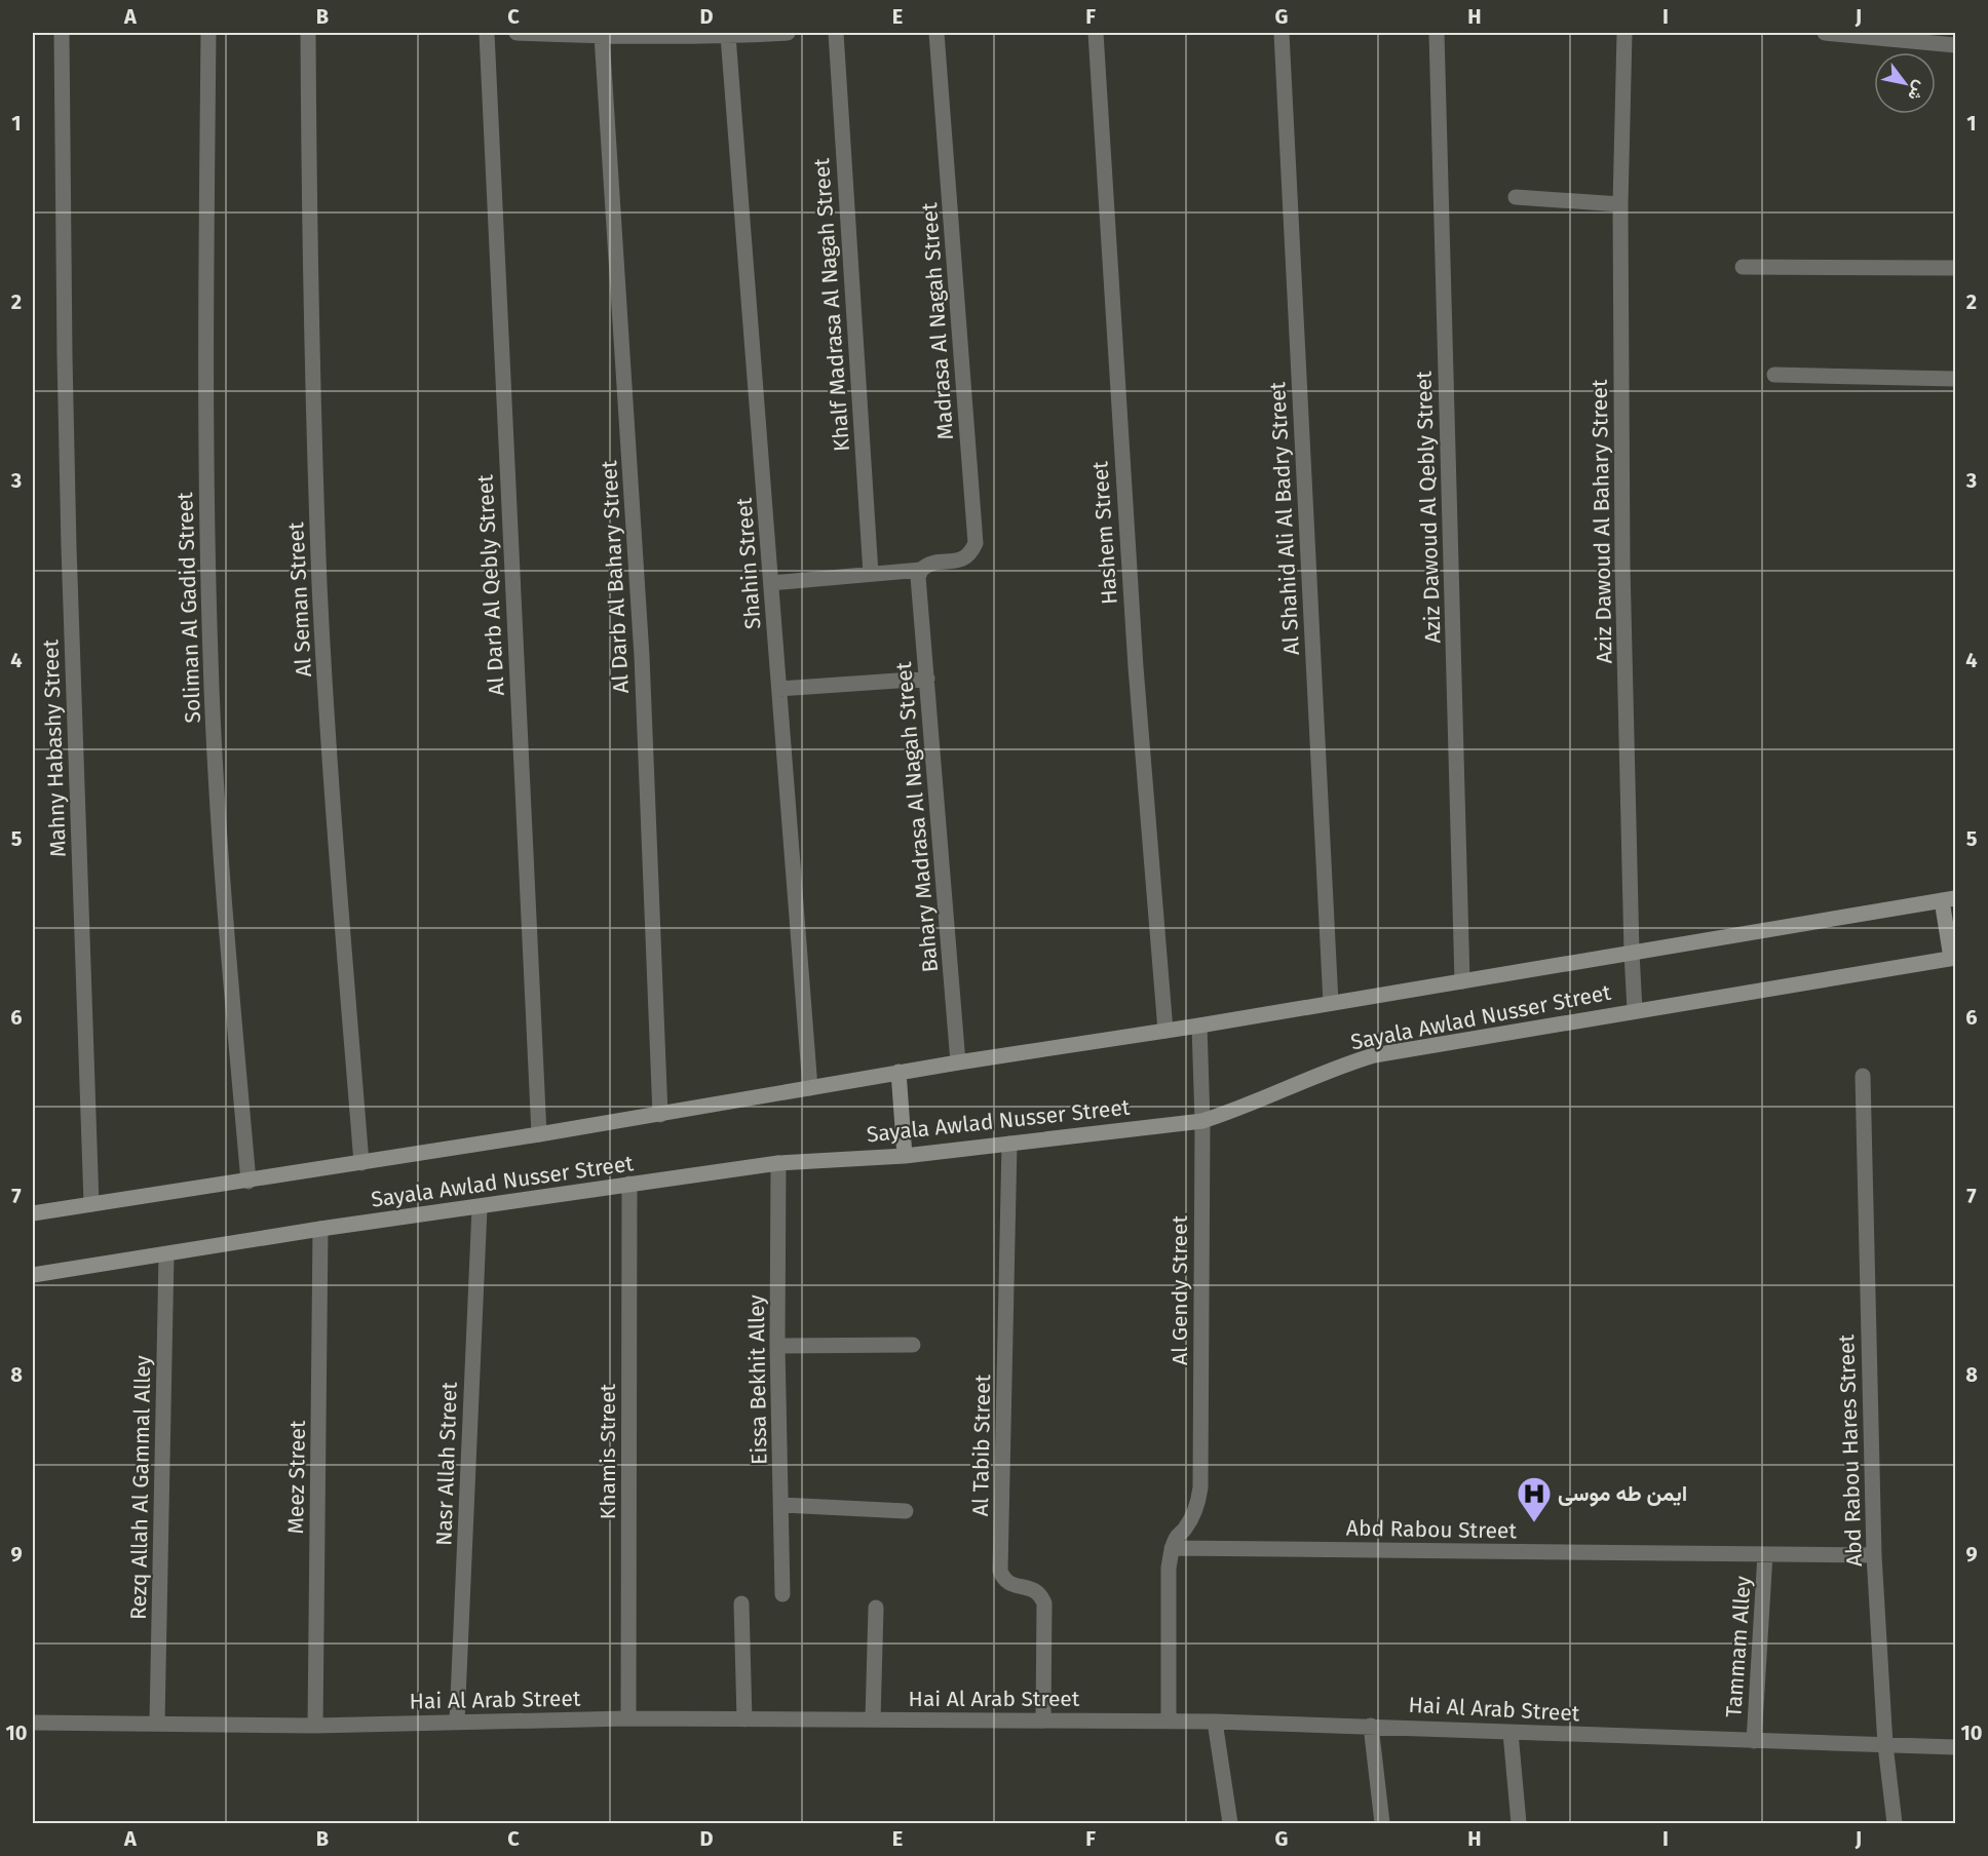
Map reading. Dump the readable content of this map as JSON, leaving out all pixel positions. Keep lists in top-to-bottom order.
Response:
{
  "streets": {
    "main road": ["Sayala Awlad Nusser Street"],
    "street": [
      "Khalf Madrasa Al Nagah Street",
      "Madrasa Al Nagah Street",
      "Aziz Dawoud Al Qebly Street",
      "Al Shahid Ali Al Badry Street",
      "Aziz Dawoud Al Bahary Street",
      "Hashem Street",
      "Shahin Street",
      "Al Darb Al Bahary Street",
      "Al Darb Al Qebly Street",
      "Al Seman Street",
      "Soliman Al Gadid Street",
      "Mahny Habashy Street",
      "Bahary Madrasa Al Nagah Street",
      "Al Gendy Street",
      "Eissa Bekhit Alley",
      "Al Tabib Street",
      "Abd Rabou Hares Street",
      "Khamis Street",
      "Nasr Allah Street",
      "Meez Street",
      "Rezq Allah Al Gammal Alley",
      "Abd Rabou Street",
      "Tammam Alley",
      "Hai Al Arab Street"
    ]
  },
  "crossings": [
    ["Khalf Madrasa Al Nagah Street", "Madrasa Al Nagah Street"],
    ["Madrasa Al Nagah Street", "Shahin Street"],
    ["Madrasa Al Nagah Street", "Bahary Madrasa Al Nagah Street"],
    ["Aziz Dawoud Al Qebly Street", "Sayala Awlad Nusser Street"],
    ["Al Shahid Ali Al Badry Street", "Sayala Awlad Nusser Street"],
    ["Aziz Dawoud Al Bahary Street", "Sayala Awlad Nusser Street"],
    ["Hashem Street", "Sayala Awlad Nusser Street"],
    ["Shahin Street", "Sayala Awlad Nusser Street"],
    ["Al Darb Al Bahary Street", "Sayala Awlad Nusser Street"],
    ["Al Darb Al Qebly Street", "Sayala Awlad Nusser Street"],
    ["Al Seman Street", "Sayala Awlad Nusser Street"],
    ["Soliman Al Gadid Street", "Sayala Awlad Nusser Street"],
    ["Mahny Habashy Street", "Sayala Awlad Nusser Street"],
    ["Bahary Madrasa Al Nagah Street", "Sayala Awlad Nusser Street"],
    ["Sayala Awlad Nusser Street", "Al Gendy Street"],
    ["Sayala Awlad Nusser Street", "Eissa Bekhit Alley"],
    ["Sayala Awlad Nusser Street", "Al Tabib Street"],
    ["Sayala Awlad Nusser Street", "Khamis Street"],
    ["Sayala Awlad Nusser Street", "Nasr Allah Street"],
    ["Sayala Awlad Nusser Street", "Meez Street"],
    ["Sayala Awlad Nusser Street", "Rezq Allah Al Gammal Alley"],
    ["Al Gendy Street", "Abd Rabou Street"],
    ["Al Tabib Street", "Hai Al Arab Street"],
    ["Abd Rabou Hares Street", "Abd Rabou Street"],
    ["Abd Rabou Hares Street", "Hai Al Arab Street"],
    ["Khamis Street", "Hai Al Arab Street"],
    ["Nasr Allah Street", "Hai Al Arab Street"],
    ["Meez Street", "Hai Al Arab Street"],
    ["Rezq Allah Al Gammal Alley", "Hai Al Arab Street"],
    ["Abd Rabou Street", "Tammam Alley"],
    ["Tammam Alley", "Hai Al Arab Street"]
  ],
  "places": {
    "hospital": ["ايمن طه موسى"]
  },
  "north": "bottom right",
  "grid": {
    "columns": [
      "A",
      "B",
      "C",
      "D",
      "E",
      "F",
      "G",
      "H",
      "I",
      "J"
    ],
    "rows": [
      "1",
      "2",
      "3",
      "4",
      "5",
      "6",
      "7",
      "8",
      "9",
      "10"
    ]
  }
}
